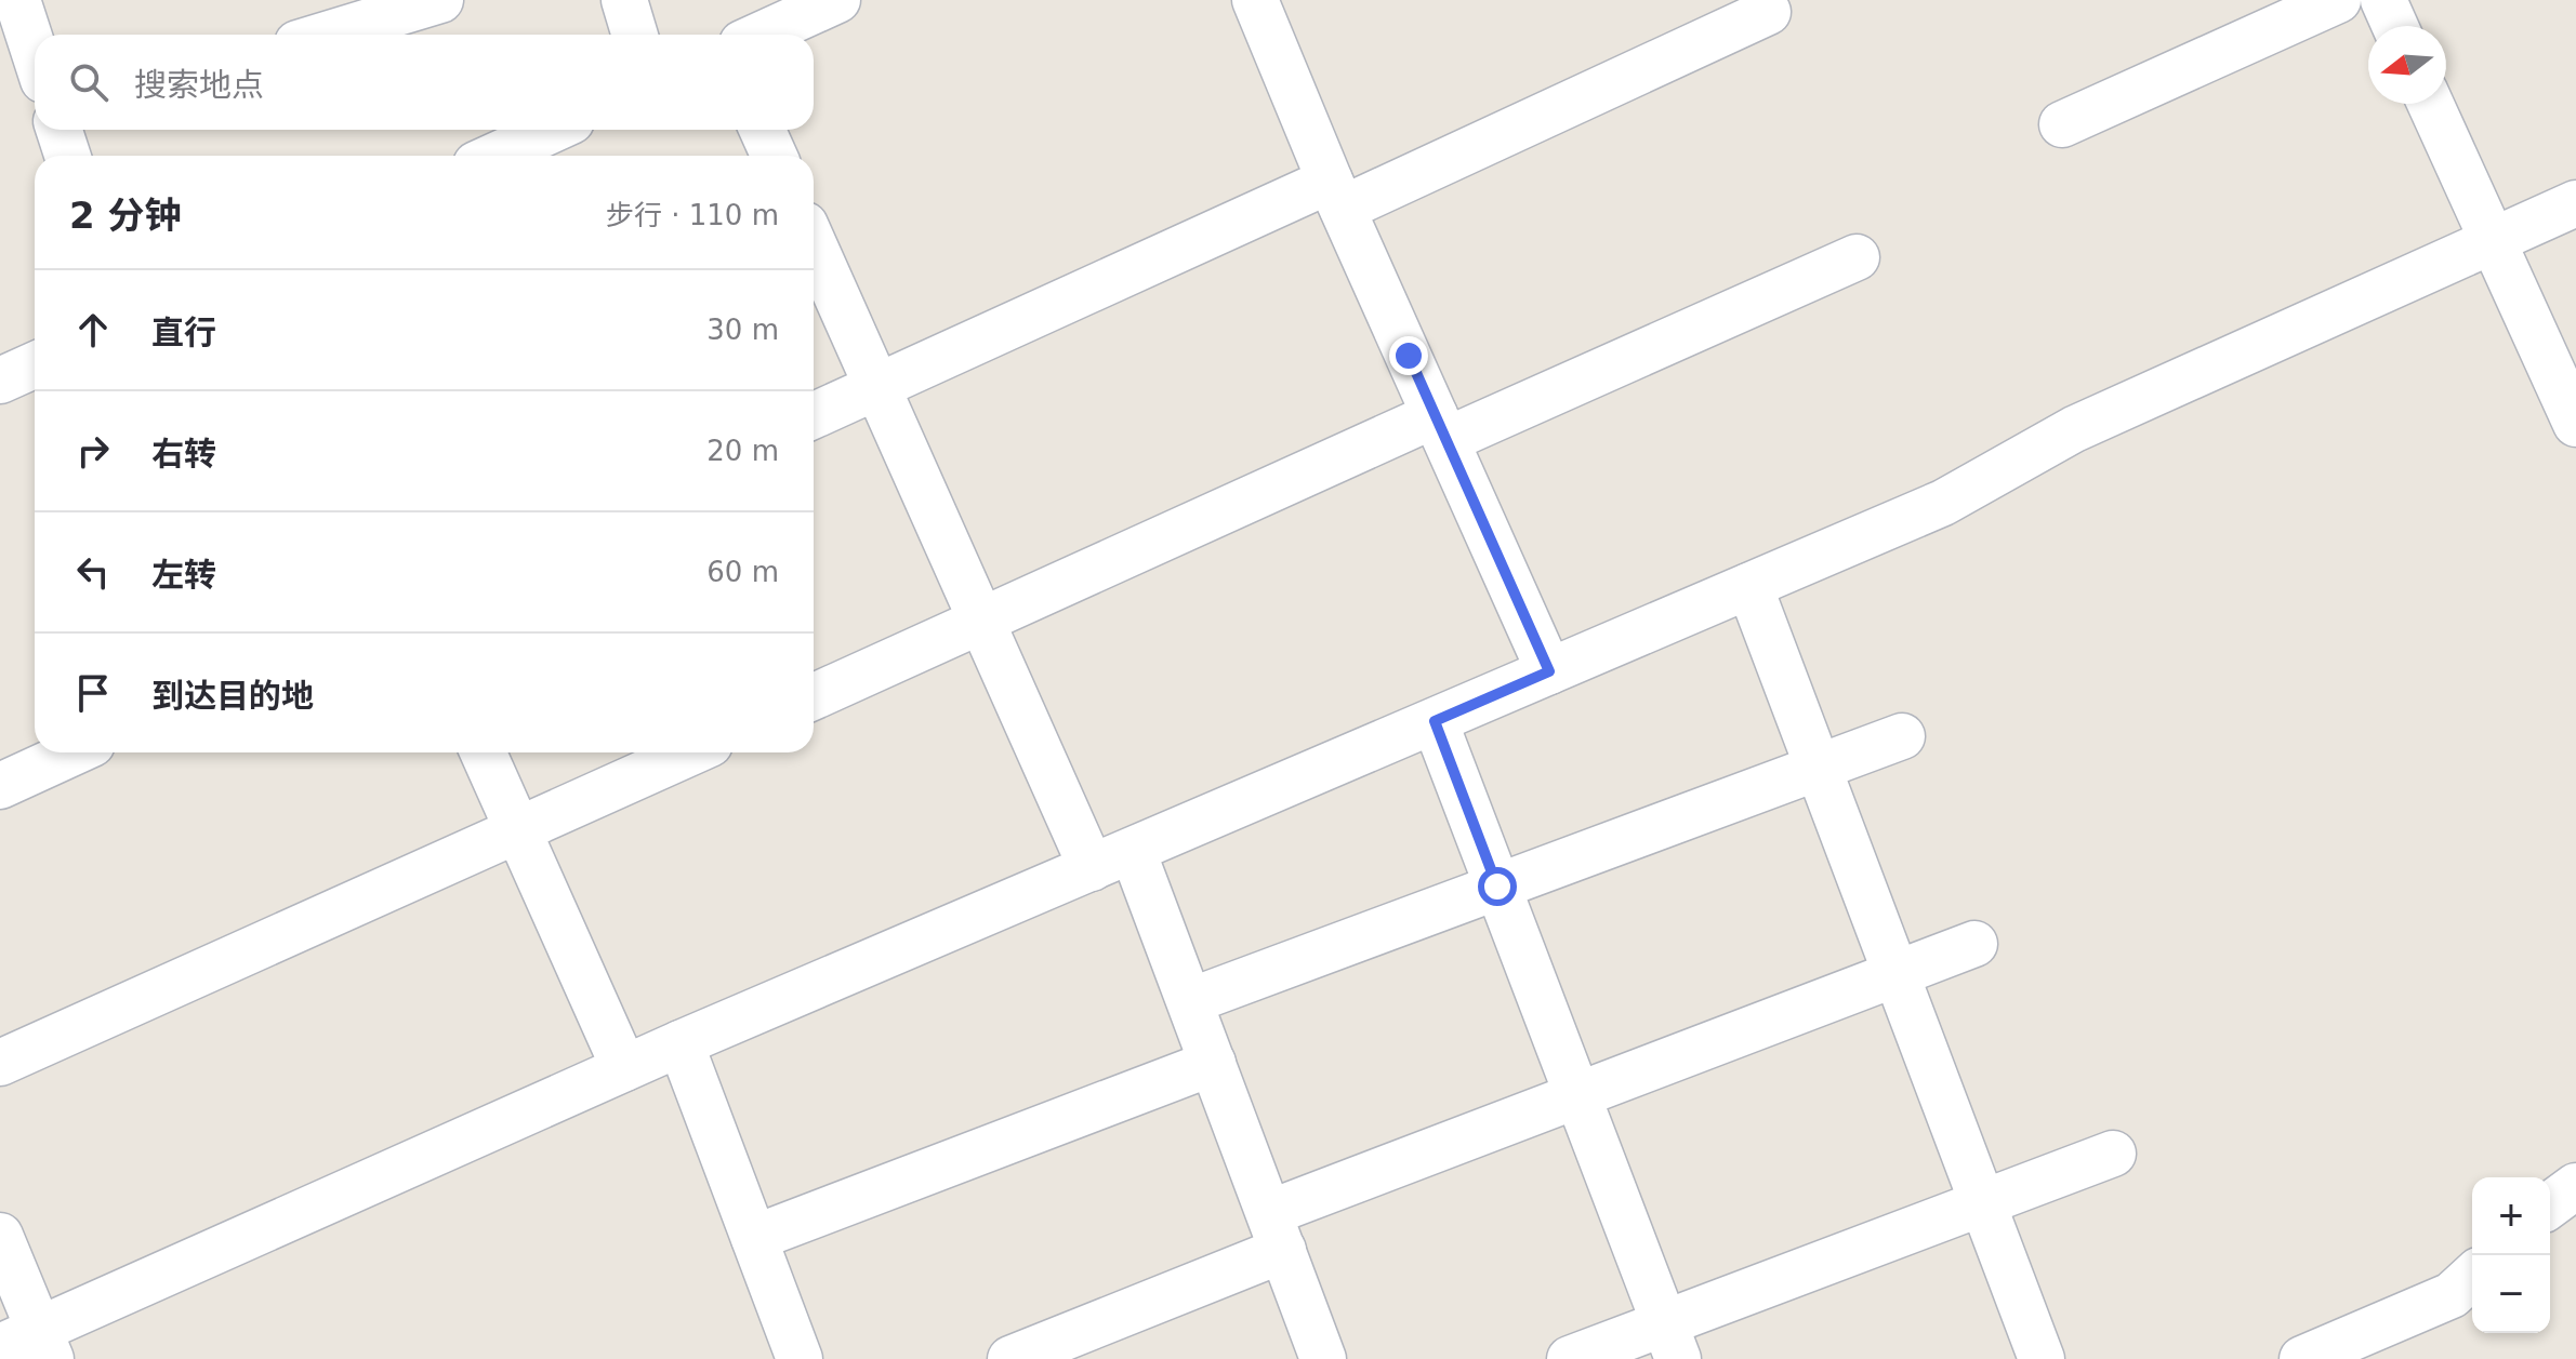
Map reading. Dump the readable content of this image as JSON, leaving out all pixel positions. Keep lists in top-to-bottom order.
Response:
{
  "north": "left",
  "page": {
    "search": "搜索地点",
    "heading": ["2 分钟", "步行 · 110 m"],
    "list": [
      ["直行", "30 m"],
      ["右转", "20 m"],
      ["左转", "60 m"],
      "到达目的地"
    ],
    "map_buttons": ["+", "−"]
  }
}
